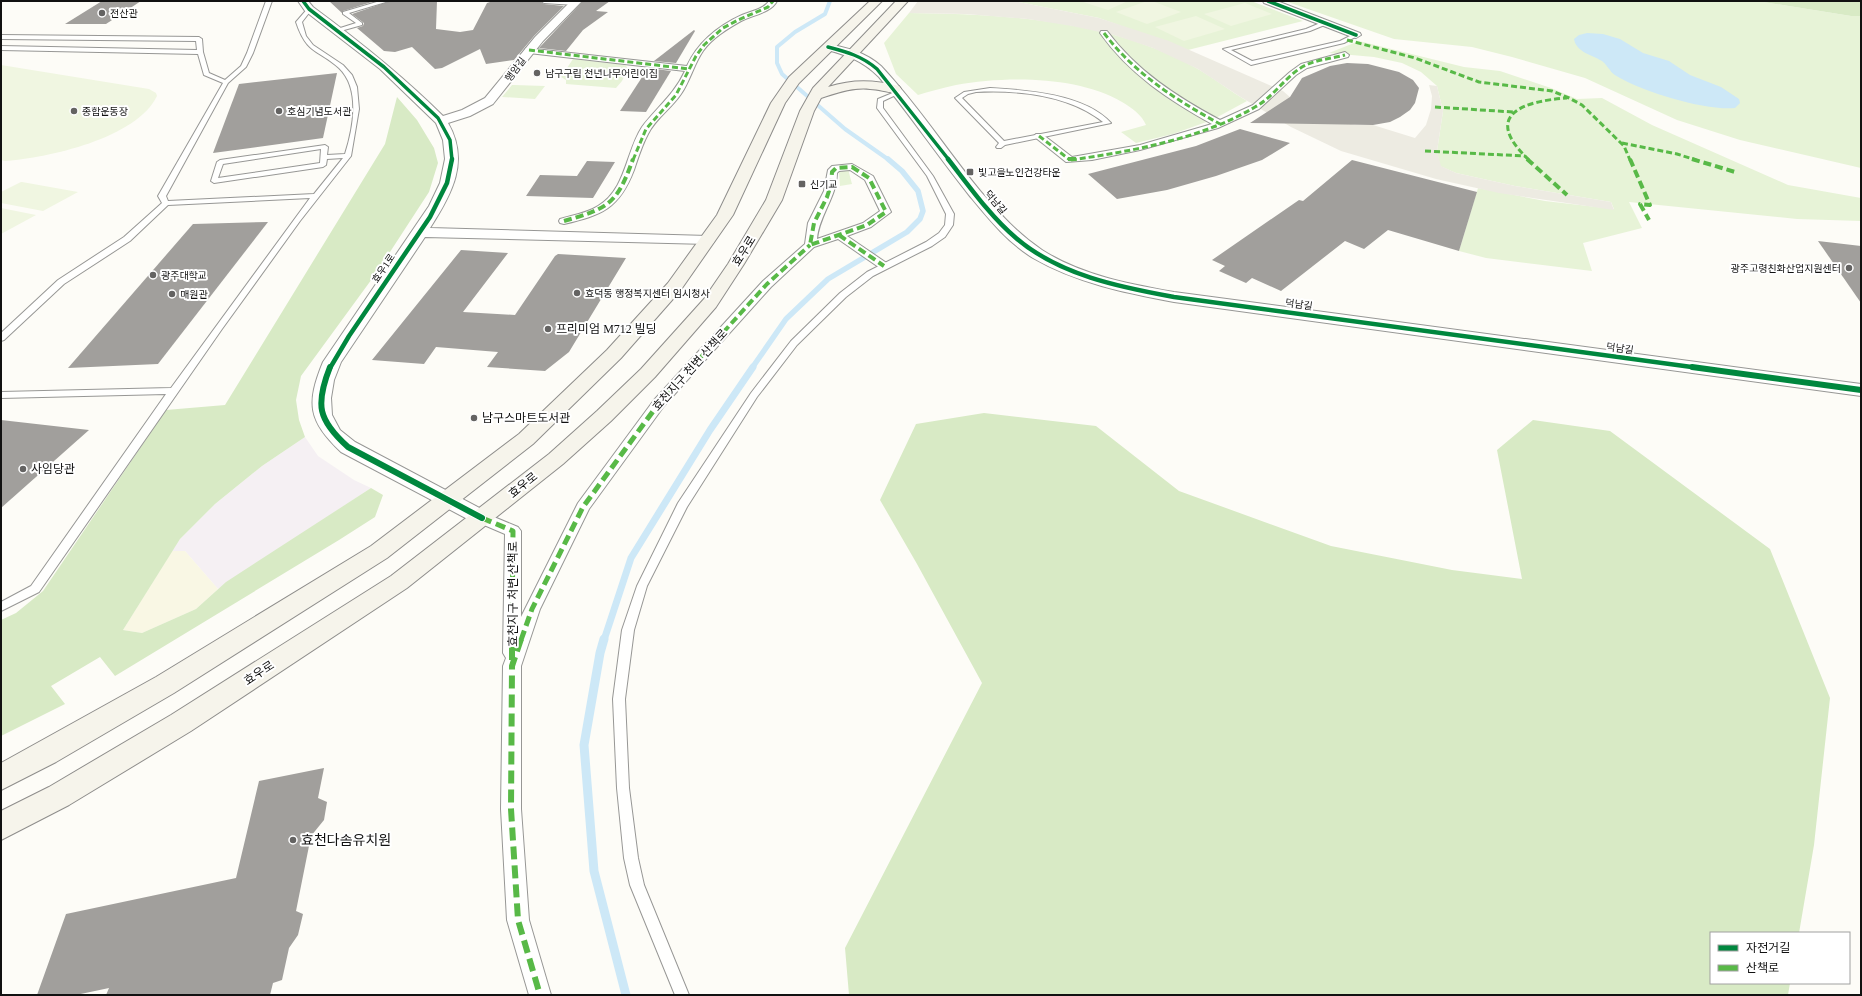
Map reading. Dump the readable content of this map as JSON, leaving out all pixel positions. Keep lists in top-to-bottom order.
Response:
{
  "streets": {
    "main road": ["효우로"],
    "street": [
      "행암길",
      "덕남길",
      "효우1로",
      "효천지구 천변 산책로",
      "효천지구 처변 산책로"
    ]
  },
  "crossings": [
    ["행암길", "효우1로"],
    ["덕남길", "효우로"],
    ["효우로", "효우1로"],
    ["효우로", "효천지구 처변 산책로"],
    ["효우1로", "효천지구 처변 산책로"],
    ["효천지구 천변 산책로", "효천지구 처변 산책로"]
  ],
  "places": {
    "other": [
      "전산관",
      "남구구립 천년나무어린이집",
      "종합운동장",
      "호심기념도서관",
      "광주고령친화산업지원센터",
      "광주대학교",
      "효덕동 행정복지센터 임시청사",
      "매원관",
      "프리미엄 M712 빌딩",
      "남구스마트도서관",
      "사임당관",
      "효천다솜유치원"
    ],
    "transit": ["빛고을노인건강타운", "신기교"]
  },
  "legend": ["자전거길", "산책로"]
}
